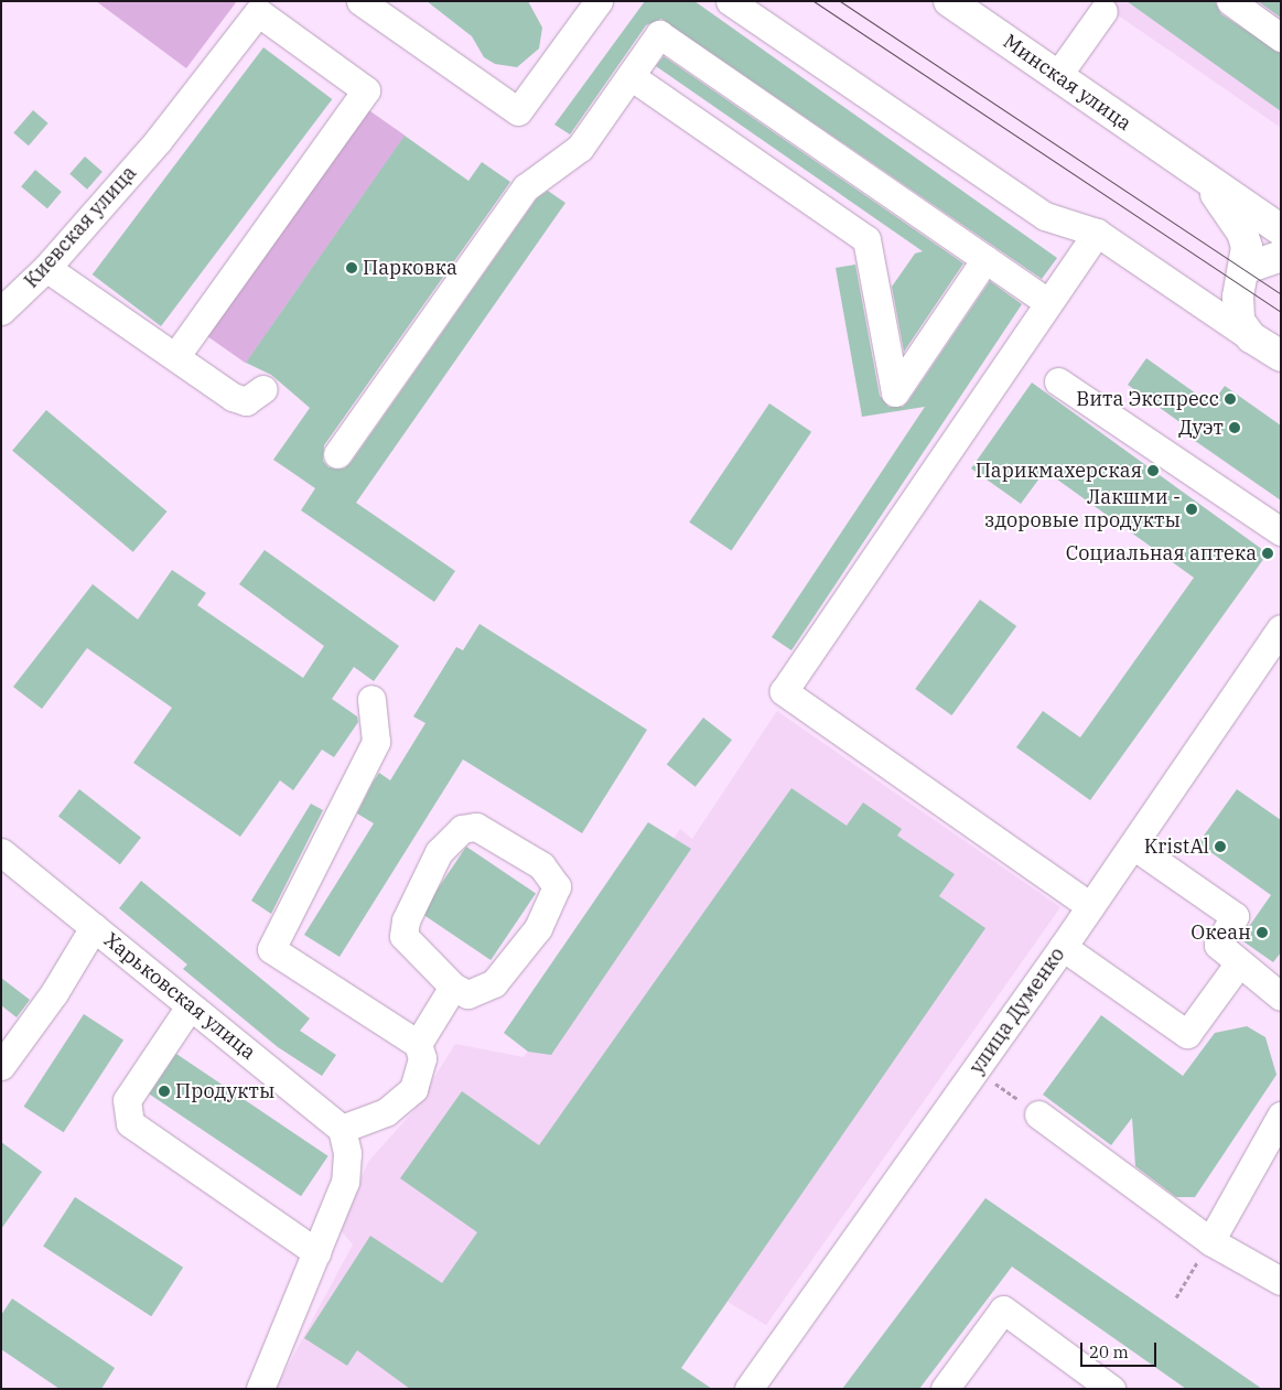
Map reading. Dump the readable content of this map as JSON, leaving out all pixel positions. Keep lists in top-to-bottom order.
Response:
{
  "streets": {
    "main road": ["Минская улица"],
    "street": ["Киевская улица", "Харьковская улица", "улица Думенко"]
  },
  "places": [
    "Парковка",
    "Вита Экспресс",
    "Дуэт",
    "Парикмахерская",
    "Лакшми - здоровые продукты",
    "Социальная аптека",
    "KristAl",
    "Океан",
    "Продукты"
  ],
  "scale_bar": "20 m"
}
